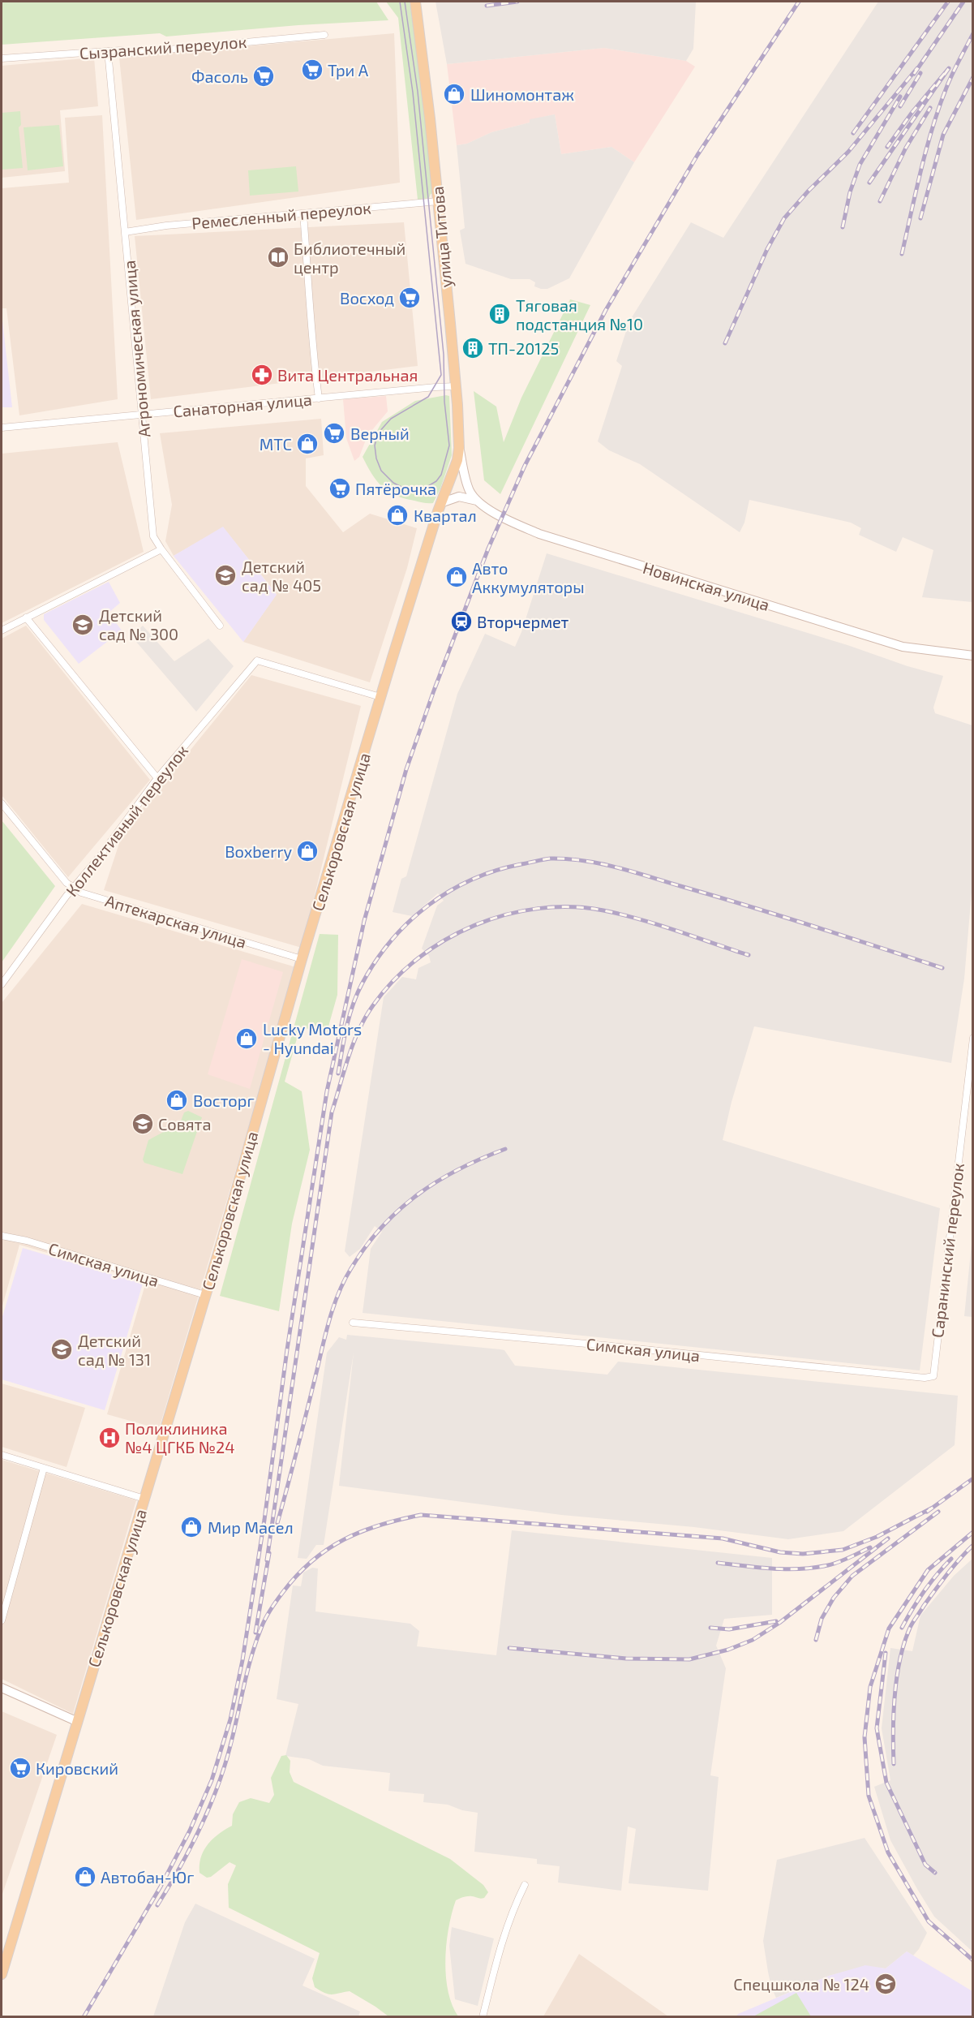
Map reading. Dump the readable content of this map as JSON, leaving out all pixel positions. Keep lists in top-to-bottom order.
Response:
{
  "streets": {
    "main road": ["улица Титова", "Новинская улица", "Селькоровская улица"],
    "street": [
      "Сызранский переулок",
      "Ремесленный переулок",
      "Агрономическая улица",
      "Санаторная улица",
      "Коллективный переулок",
      "Аптекарская улица",
      "Саранинский переулок",
      "Симская улица"
    ]
  },
  "crossings": [
    ["Сызранский переулок", "Агрономическая улица"],
    ["Ремесленный переулок", "улица Титова"],
    ["Ремесленный переулок", "Агрономическая улица"],
    ["улица Титова", "Санаторная улица"],
    ["улица Титова", "Новинская улица"],
    ["улица Титова", "Селькоровская улица"],
    ["Агрономическая улица", "Санаторная улица"],
    ["Коллективный переулок", "Селькоровская улица"],
    ["Коллективный переулок", "Аптекарская улица"],
    ["Селькоровская улица", "Аптекарская улица"],
    ["Селькоровская улица", "Симская улица"],
    ["Саранинский переулок", "Симская улица"]
  ],
  "places": {
    "supermarket": [
      "Три А",
      "Фасоль",
      "Восход",
      "Верный",
      "Пятёрочка",
      "Кировский"
    ],
    "shop": [
      "Шиномонтаж",
      "МТС",
      "Квартал",
      "Авто Аккумуляторы",
      "Boxberry",
      "Lucky Motors - Hyundai",
      "Восторг",
      "Мир Масел",
      "Автобан-Юг"
    ],
    "library": ["Библиотечный центр"],
    "building": ["Тяговая подстанция №10", "ТП-20125"],
    "pharmacy": ["Вита Центральная"],
    "school or university": [
      "Детский сад № 405",
      "Детский сад № 300",
      "Совята",
      "Детский сад № 131",
      "Спецшкола № 124"
    ],
    "station": ["Вторчермет"],
    "hospital": ["Поликлиника №4 ЦГКБ №24"]
  }
}
